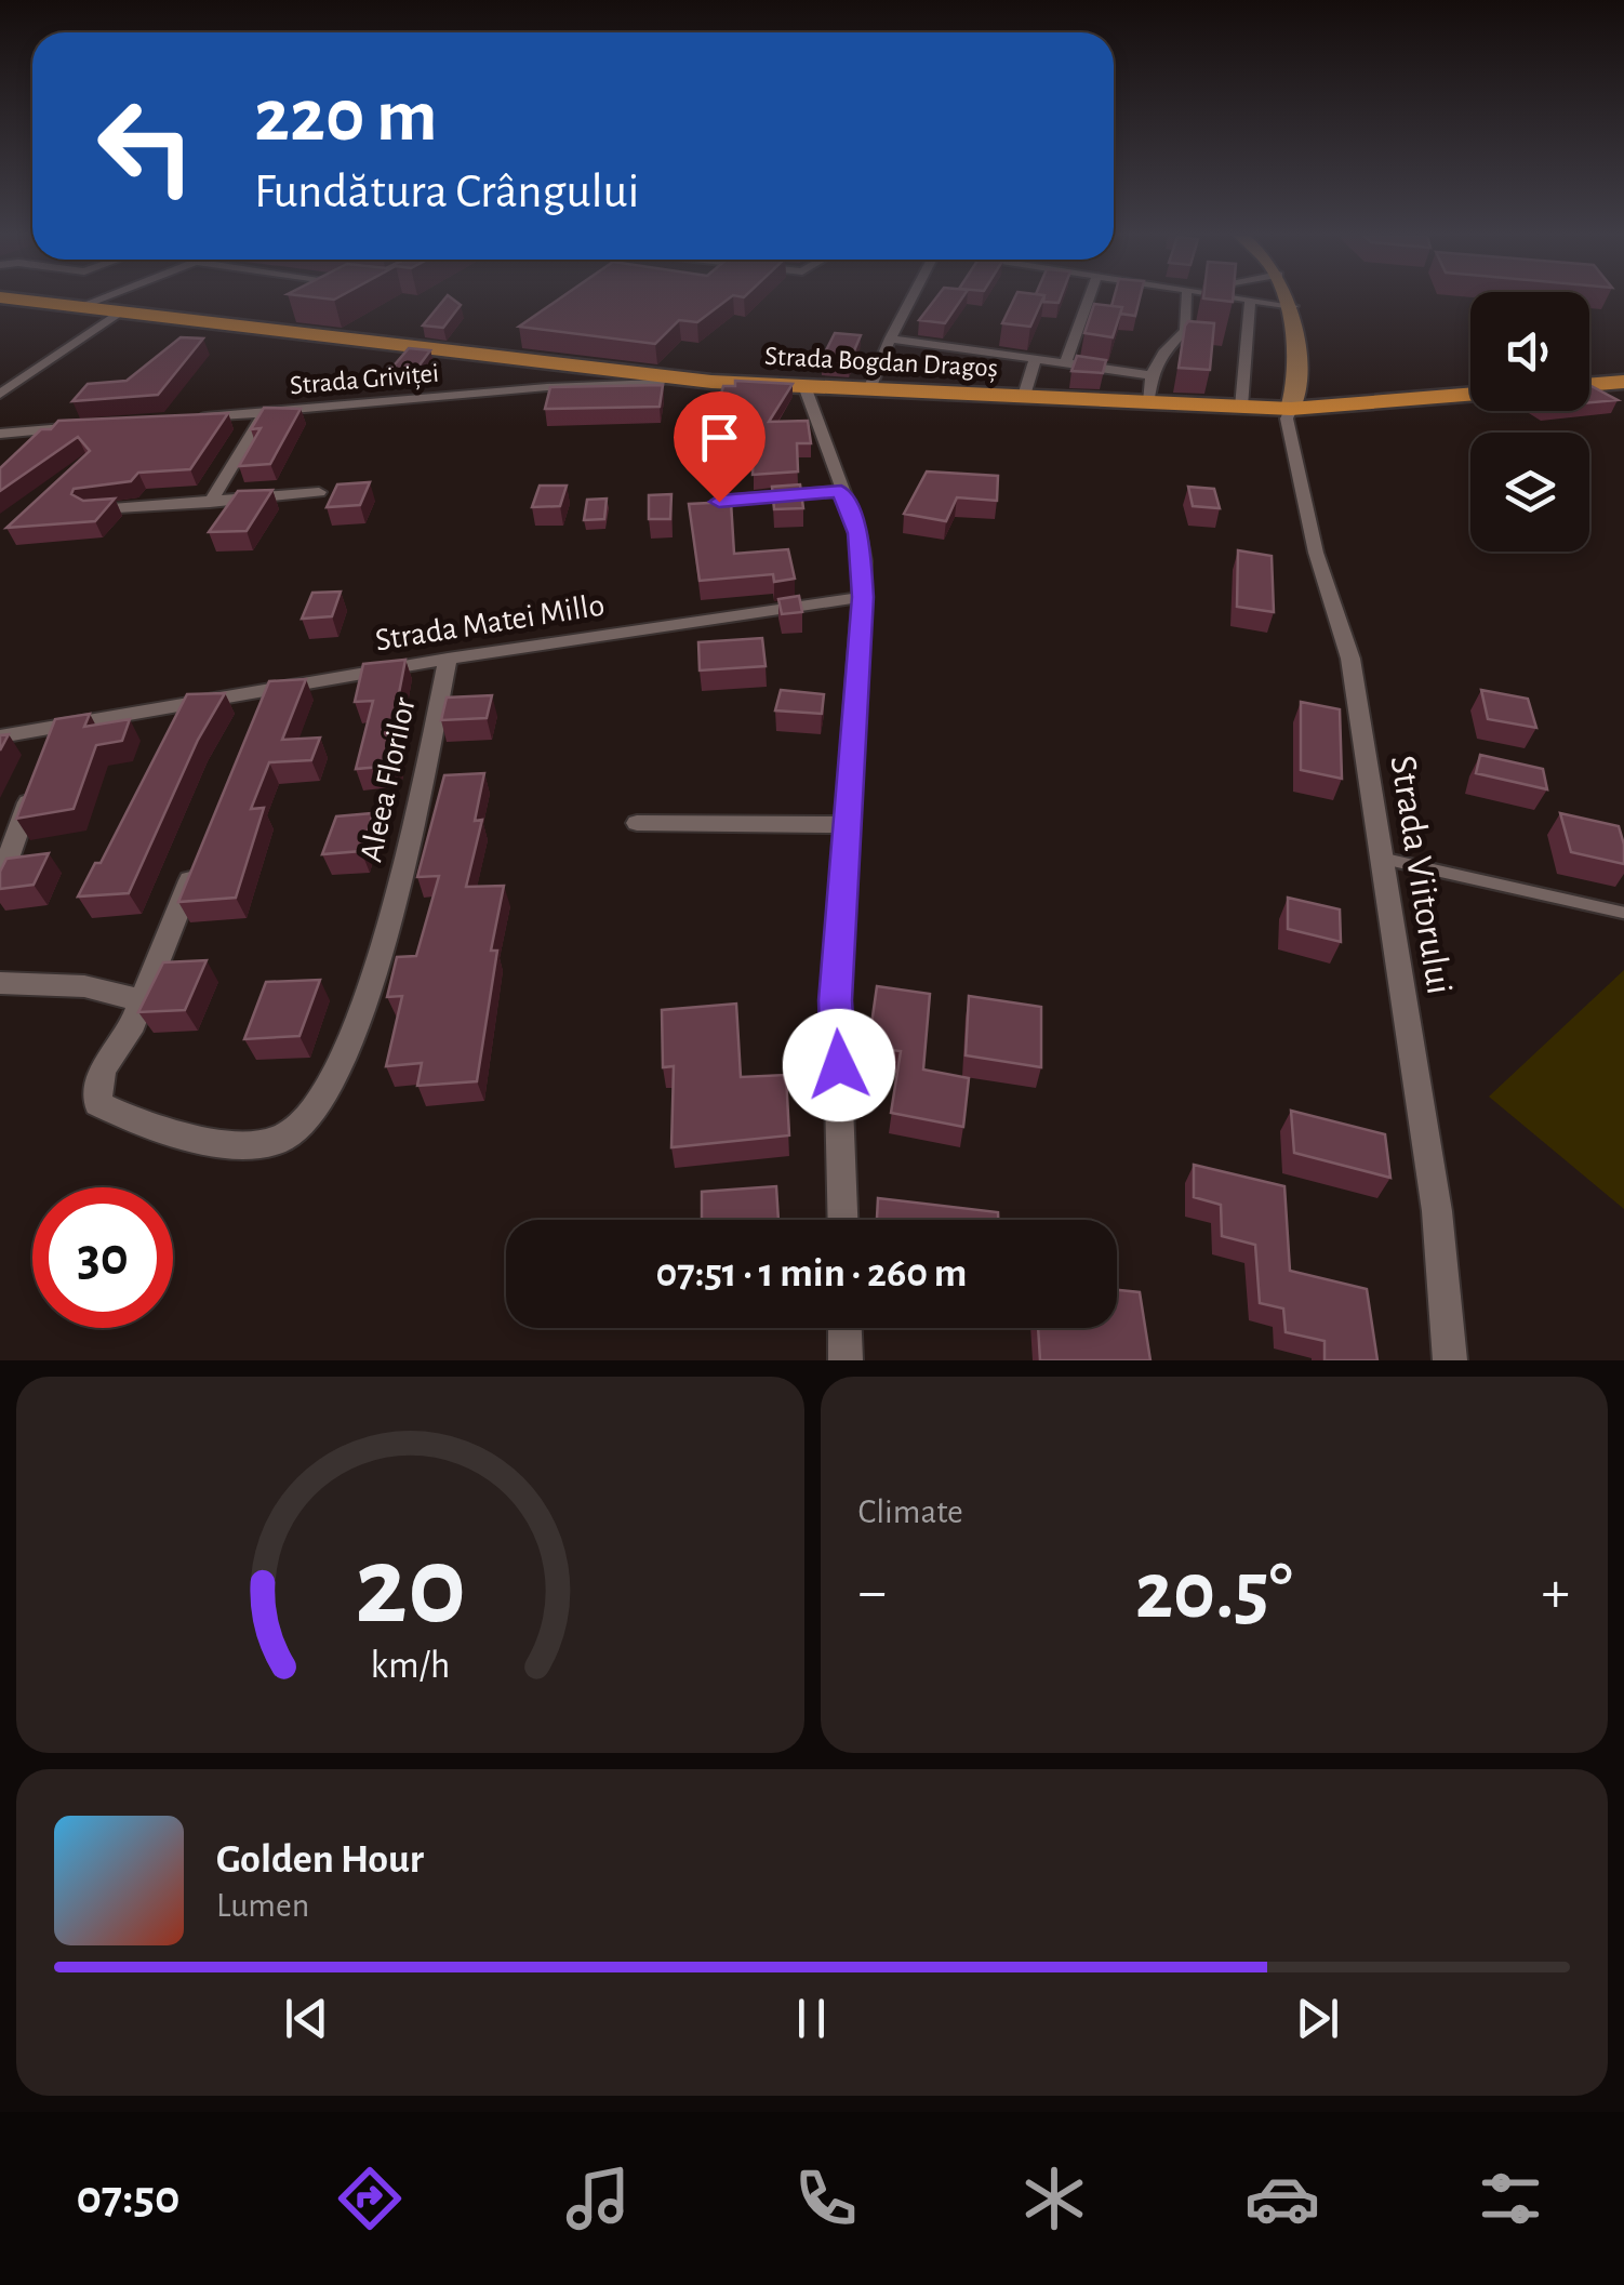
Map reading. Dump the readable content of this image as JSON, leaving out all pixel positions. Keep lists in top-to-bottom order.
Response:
{
  "streets": {
    "main road": ["Strada Bogdan Dragoș"],
    "street": [
      "Strada Griviței",
      "Strada Matei Millo",
      "Aleea Florilor",
      "Strada Viitorului"
    ]
  },
  "crossings": [
    ["Strada Bogdan Dragoș", "Strada Griviței"],
    ["Strada Bogdan Dragoș", "Strada Viitorului"],
    ["Strada Matei Millo", "Aleea Florilor"]
  ],
  "page": {
    "turn": ["220 m", "Fundătura Crângului"],
    "limit": "30",
    "trip": "07:51 · 1 min · 260 m",
    "tile": "Climate",
    "heat": ["−", "20.5°", "+"],
    "song": ["Golden Hour", "Lumen"],
    "tabs": "07:50",
    "gauge": ["20", "km/h"]
  }
}
